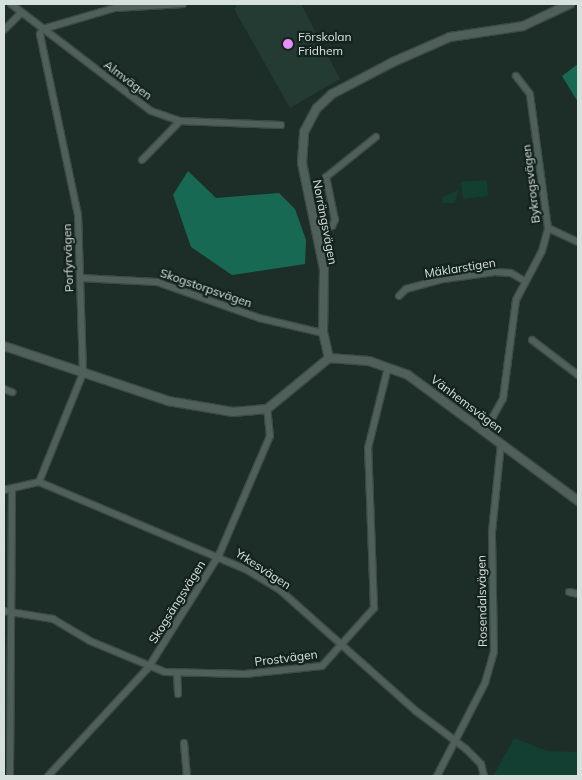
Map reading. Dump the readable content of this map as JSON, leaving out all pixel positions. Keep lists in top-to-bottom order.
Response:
{
  "streets": {
    "street": [
      "Almvägen",
      "Bykrogsvägen",
      "Norrängsvägen",
      "Porfyrvägen",
      "Mäklarstigen",
      "Skogstorpsvägen",
      "Vänhemsvägen",
      "Yrkesvägen",
      "Rosendalsvägen",
      "Skogsängsvägen",
      "Prostvägen"
    ]
  },
  "crossings": [
    ["Almvägen", "Porfyrvägen"],
    ["Bykrogsvägen", "Mäklarstigen"],
    ["Bykrogsvägen", "Vänhemsvägen"],
    ["Norrängsvägen", "Skogstorpsvägen"],
    ["Norrängsvägen", "Vänhemsvägen"],
    ["Porfyrvägen", "Skogstorpsvägen"],
    ["Porfyrvägen", "Yrkesvägen"],
    ["Vänhemsvägen", "Rosendalsvägen"],
    ["Vänhemsvägen", "Prostvägen"],
    ["Yrkesvägen", "Rosendalsvägen"],
    ["Yrkesvägen", "Skogsängsvägen"],
    ["Yrkesvägen", "Prostvägen"],
    ["Skogsängsvägen", "Prostvägen"]
  ],
  "places": ["Förskolan Fridhem"]
}
